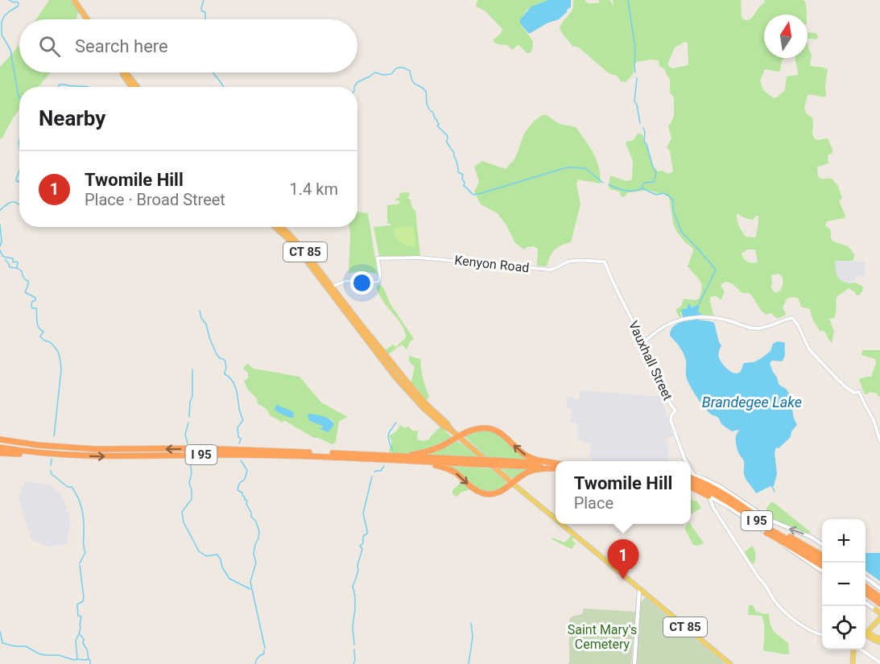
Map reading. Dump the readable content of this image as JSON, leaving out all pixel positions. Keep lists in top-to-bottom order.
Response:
{
  "streets": {
    "highway": ["CT 85", "I 95"],
    "street": ["Kenyon Road", "Vauxhall Street"]
  },
  "crossings": [
    ["CT 85", "Kenyon Road"],
    ["CT 85", "I 95"],
    ["Kenyon Road", "Vauxhall Street"]
  ],
  "water": ["Brandegee Lake"],
  "parks": ["Saint Mary's Cemetery"],
  "north": "top",
  "page": {
    "search": "Search here",
    "heading": "Nearby",
    "list": [
      {
        "mark": "1",
        "name": "Twomile Hill",
        "note": "Place · Broad Street",
        "value": "1.4 km"
      }
    ],
    "popup": ["Twomile Hill", "Place"],
    "map_buttons": ["+", "−"],
    "pins": "1"
  }
}
